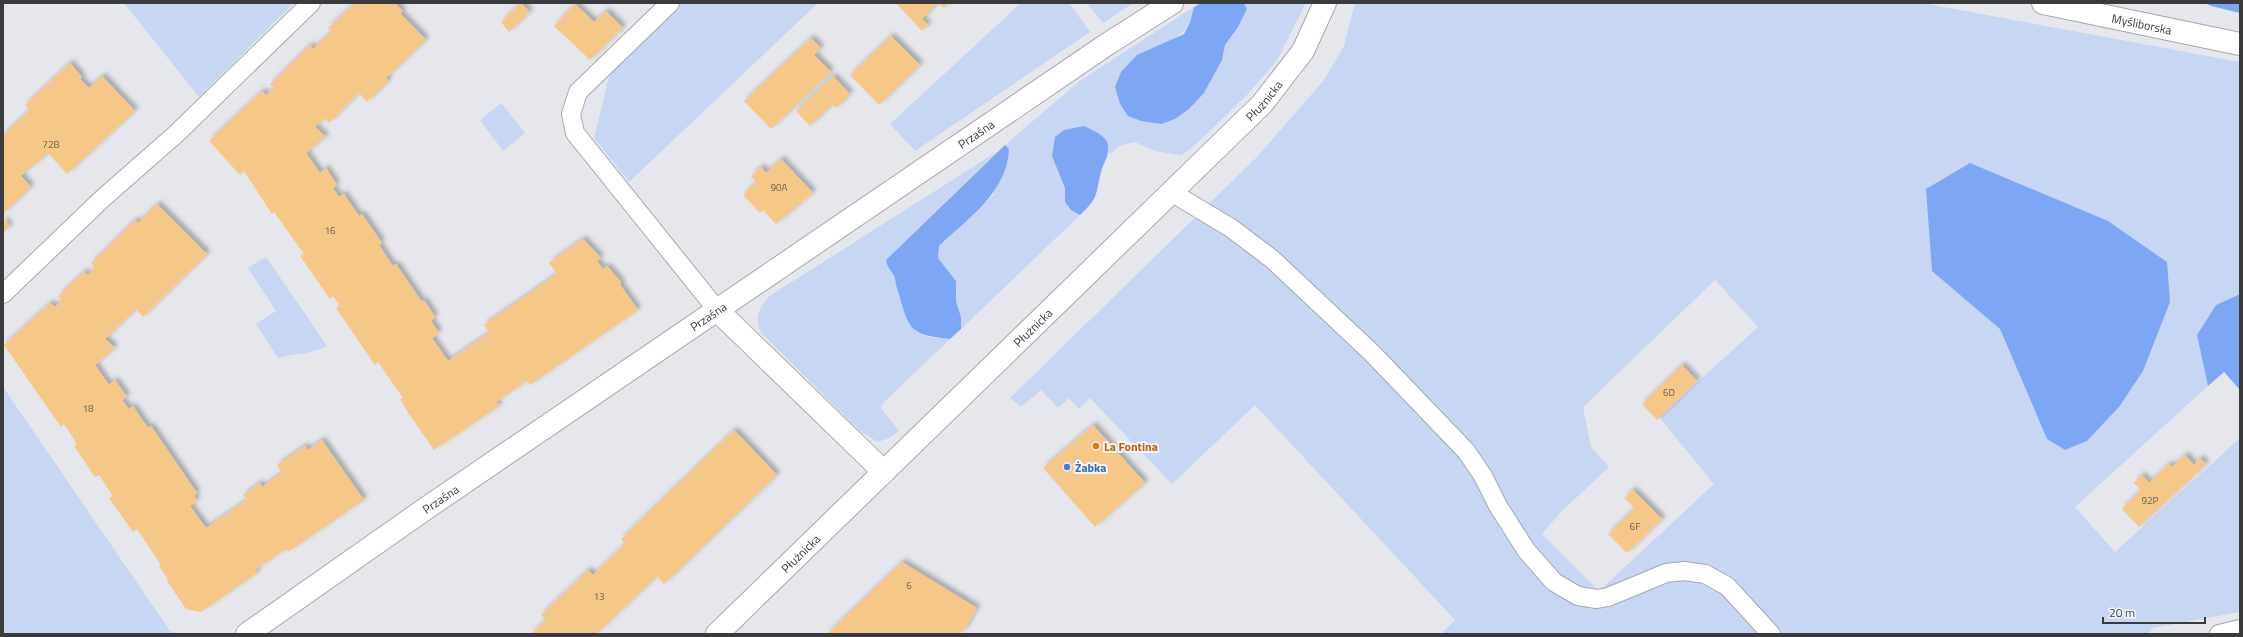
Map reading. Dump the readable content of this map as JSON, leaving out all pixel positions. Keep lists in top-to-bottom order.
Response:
{
  "streets": {
    "street": ["Myśliborska", "Płużnicka", "Przaśna"]
  },
  "places": ["La Fontina", "Żabka"],
  "house_numbers": [
    "72B",
    "90A",
    "16",
    "6D",
    "18",
    "92P",
    "6F",
    "6",
    "13"
  ],
  "scale_bar": "20 m"
}
